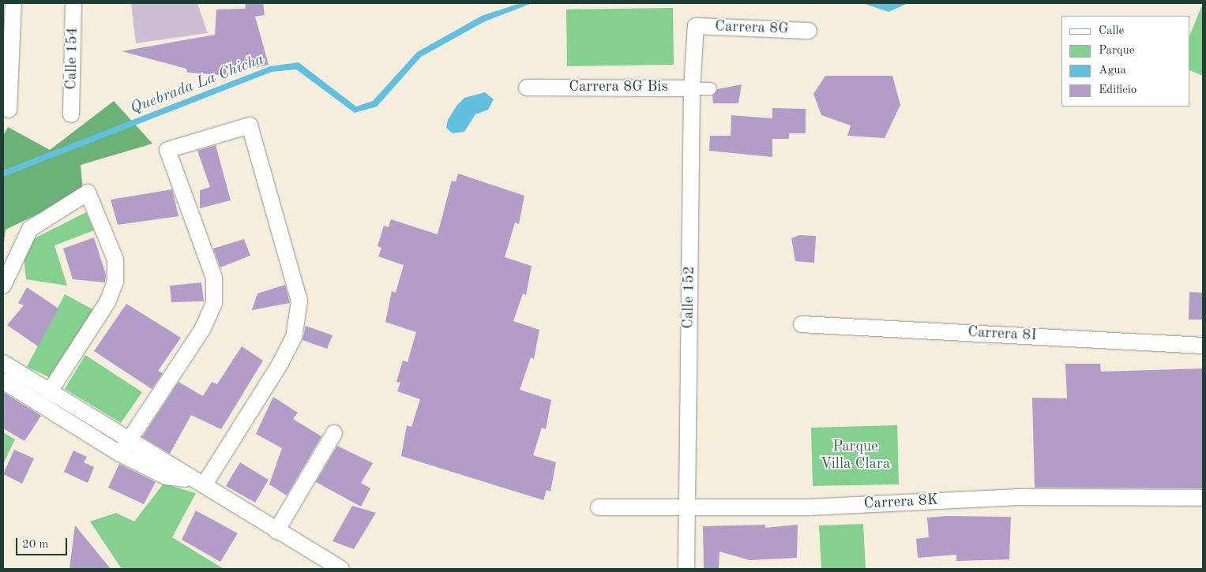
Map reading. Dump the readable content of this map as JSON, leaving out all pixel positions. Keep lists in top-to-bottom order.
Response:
{
  "streets": {
    "street": [
      "Carrera 8G",
      "Calle 154",
      "Carrera 8G Bis",
      "Calle 152",
      "Carrera 8I",
      "Carrera 8K"
    ]
  },
  "crossings": [
    ["Carrera 8G", "Calle 152"],
    ["Carrera 8G Bis", "Calle 152"],
    ["Calle 152", "Carrera 8K"]
  ],
  "water": ["Quebrada La Chicha"],
  "parks": ["Parque Villa Clara"],
  "legend": [
    "Calle",
    "Parque",
    "Agua",
    "Edificio"
  ],
  "scale_bar": "20 m"
}
